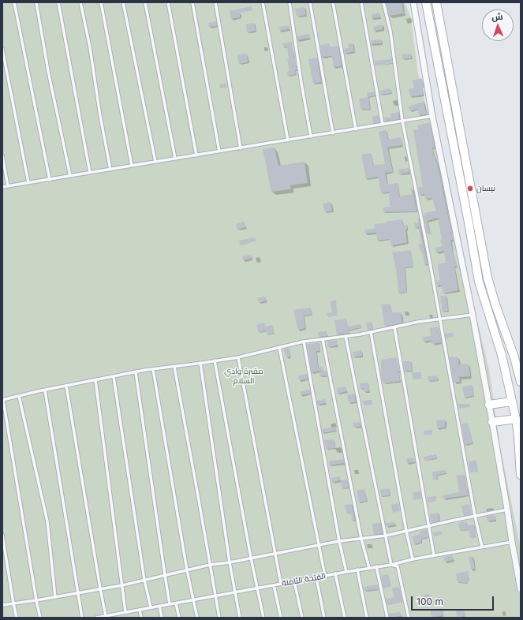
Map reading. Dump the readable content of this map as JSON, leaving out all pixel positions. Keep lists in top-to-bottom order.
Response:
{
  "streets": {
    "lane": ["الفتحة الثامنة"]
  },
  "parks": ["مقبرة وادي السلام"],
  "places": ["نيسان"],
  "scale_bar": "100 m",
  "north": "top"
}
